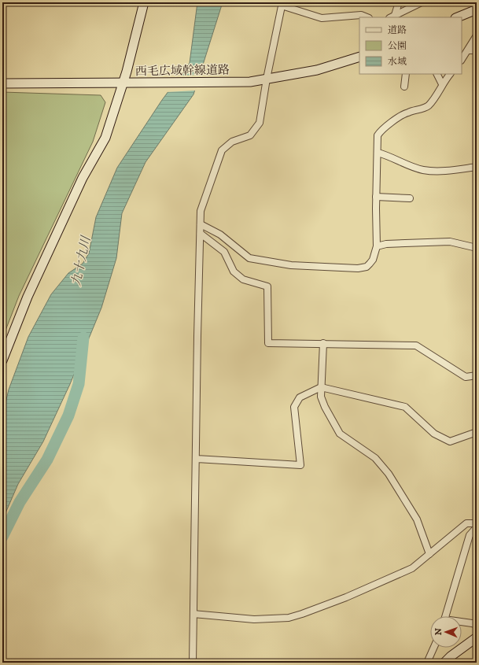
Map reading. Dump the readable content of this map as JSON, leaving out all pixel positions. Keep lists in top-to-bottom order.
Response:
{
  "streets": {
    "street": ["西毛広域幹線道路"]
  },
  "water": ["九十九川"],
  "legend": ["道路", "公園", "水域"],
  "north": "left"
}
